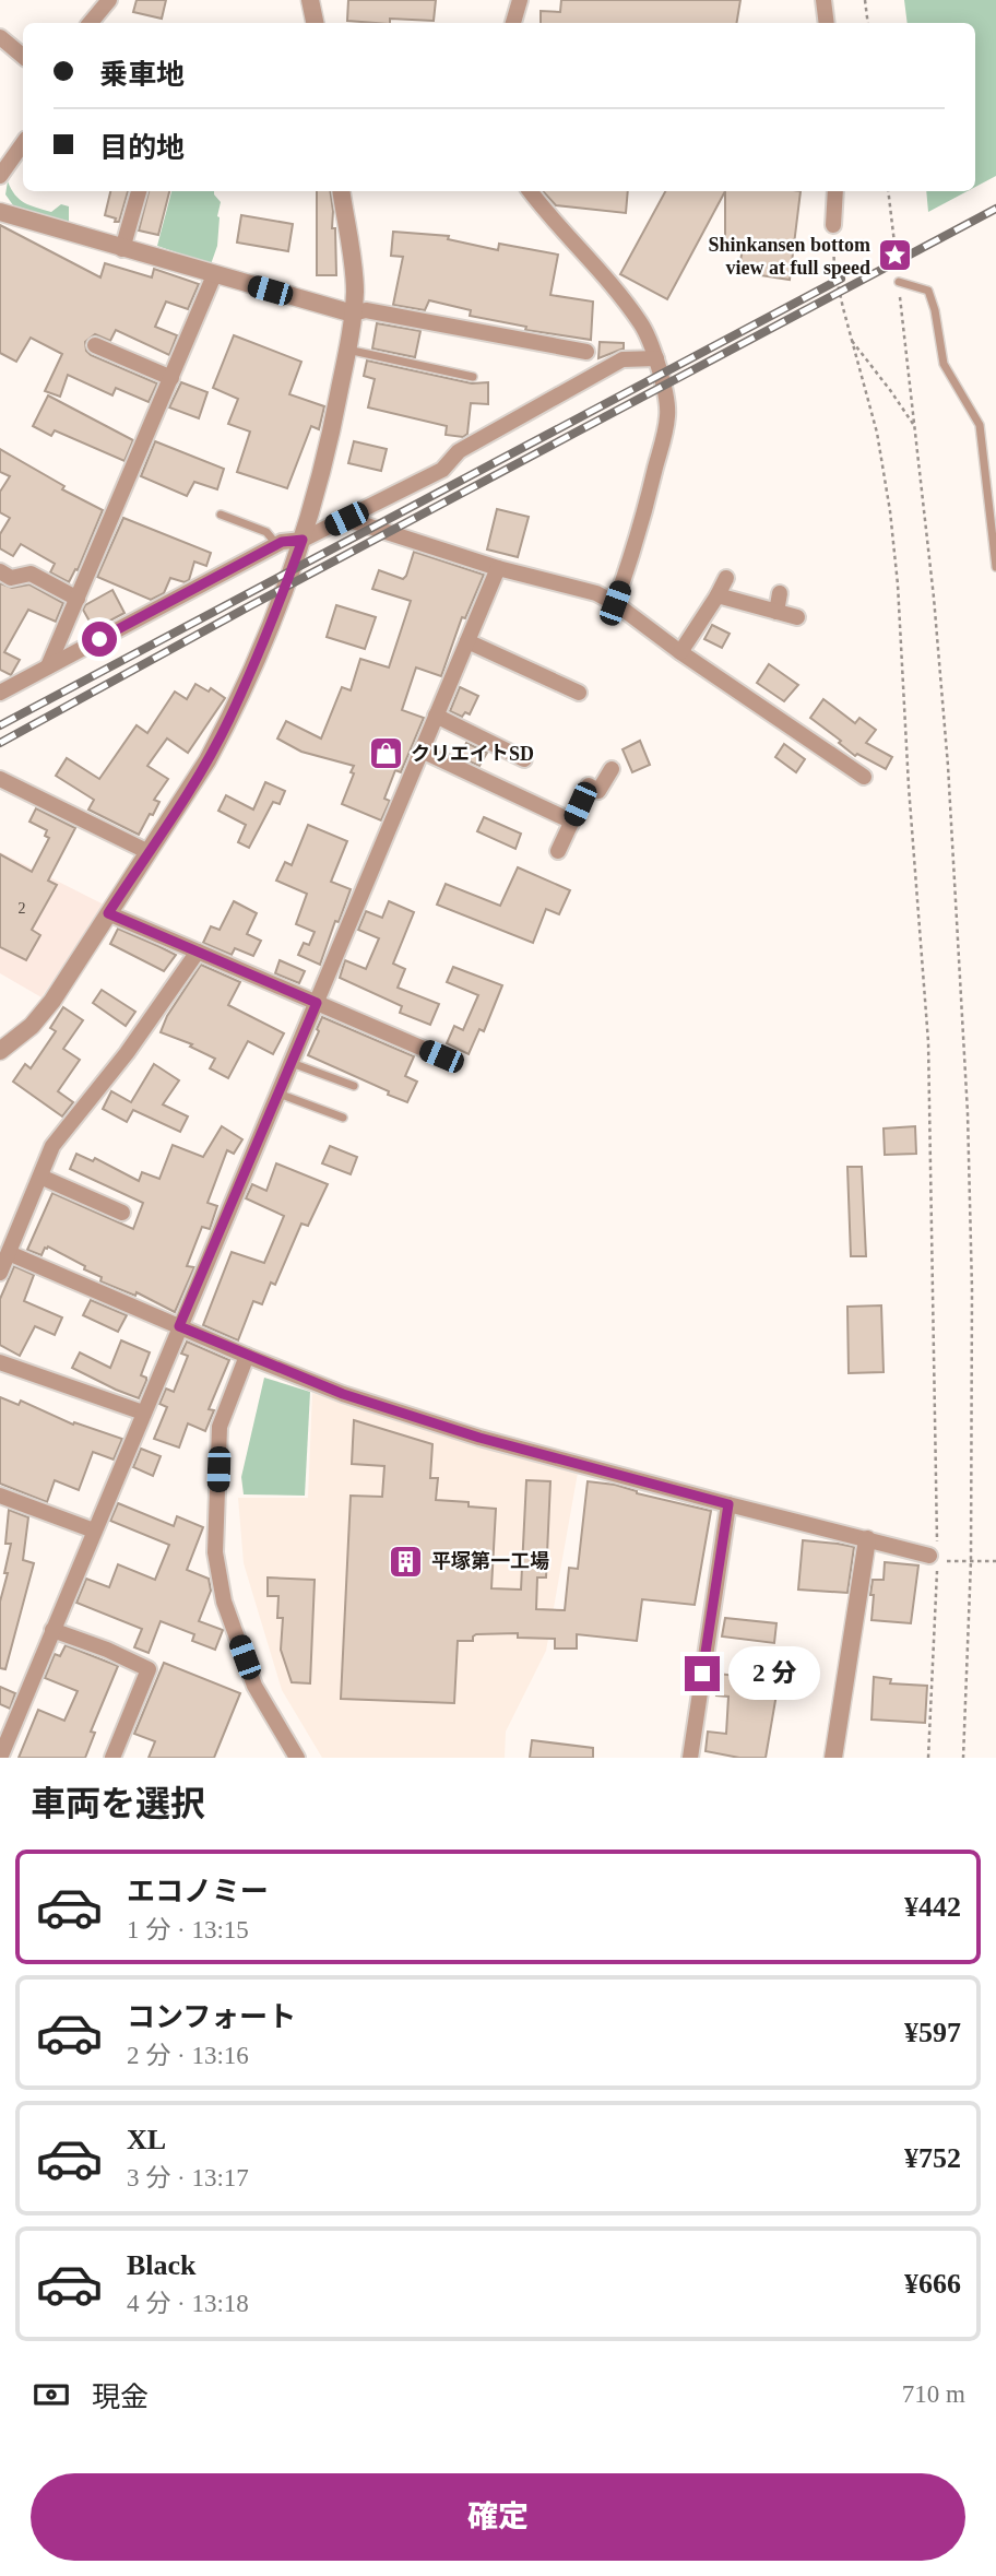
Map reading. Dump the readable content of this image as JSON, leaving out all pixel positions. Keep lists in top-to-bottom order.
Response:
{
  "places": {
    "place": ["Shinkansen bottom view at full speed"],
    "shop": ["クリエイトSD"],
    "building": ["平塚第一工場"]
  },
  "house_numbers": ["2"],
  "page": {
    "banner": ["乗車地", "目的地"],
    "bubble": "2 分",
    "heading": "車両を選択",
    "list": [
      {
        "name": "エコノミー",
        "note": "1 分 · 13:15",
        "value": "¥442"
      },
      {
        "name": "コンフォート",
        "note": "2 分 · 13:16",
        "value": "¥597"
      },
      {
        "name": "XL",
        "note": "3 分 · 13:17",
        "value": "¥752"
      },
      {
        "name": "Black",
        "note": "4 分 · 13:18",
        "value": "¥666"
      }
    ],
    "pay": ["現金", "710 m"],
    "buttons": "確定"
  }
}
